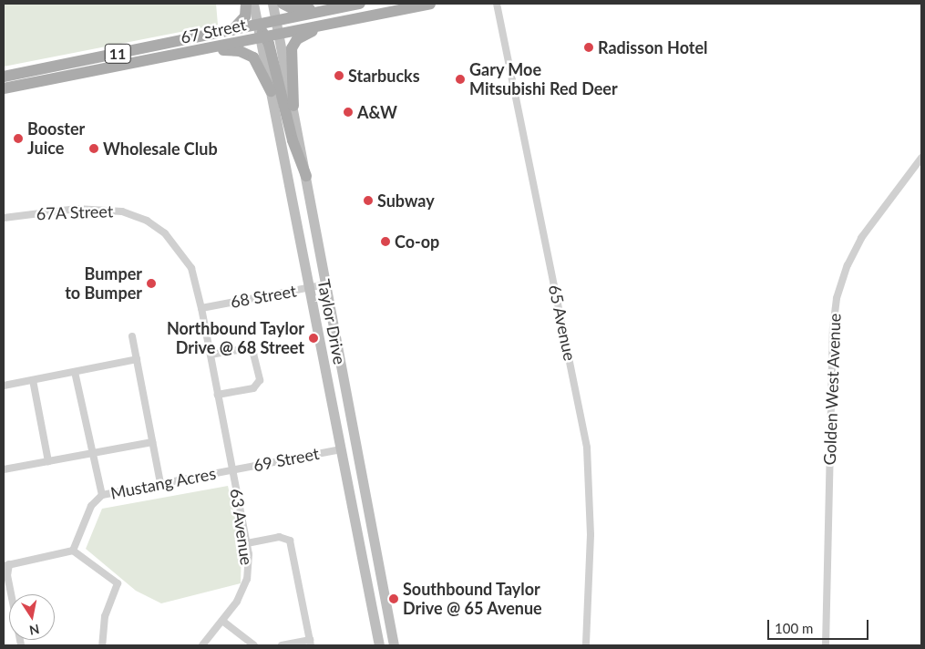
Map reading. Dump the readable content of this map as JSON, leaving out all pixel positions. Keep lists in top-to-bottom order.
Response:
{
  "streets": {
    "main road": ["67 Street", "11", "Taylor Drive"],
    "street": [
      "67A Street",
      "68 Street",
      "65 Avenue",
      "Golden West Avenue",
      "69 Street",
      "Mustang Acres",
      "63 Avenue"
    ]
  },
  "crossings": [
    ["67 Street", "Taylor Drive"],
    ["67A Street", "68 Street"],
    ["67A Street", "63 Avenue"],
    ["68 Street", "Taylor Drive"],
    ["68 Street", "63 Avenue"],
    ["Taylor Drive", "69 Street"],
    ["69 Street", "Mustang Acres"],
    ["69 Street", "63 Avenue"],
    ["Mustang Acres", "63 Avenue"]
  ],
  "places": [
    "Radisson Hotel",
    "Starbucks",
    "Gary Moe Mitsubishi Red Deer",
    "A&W",
    "Booster Juice",
    "Wholesale Club",
    "Subway",
    "Co-op",
    "Bumper to Bumper",
    "Northbound Taylor Drive @ 68 Street",
    "Southbound Taylor Drive @ 65 Avenue"
  ],
  "scale_bar": "100 m",
  "north": "bottom"
}
